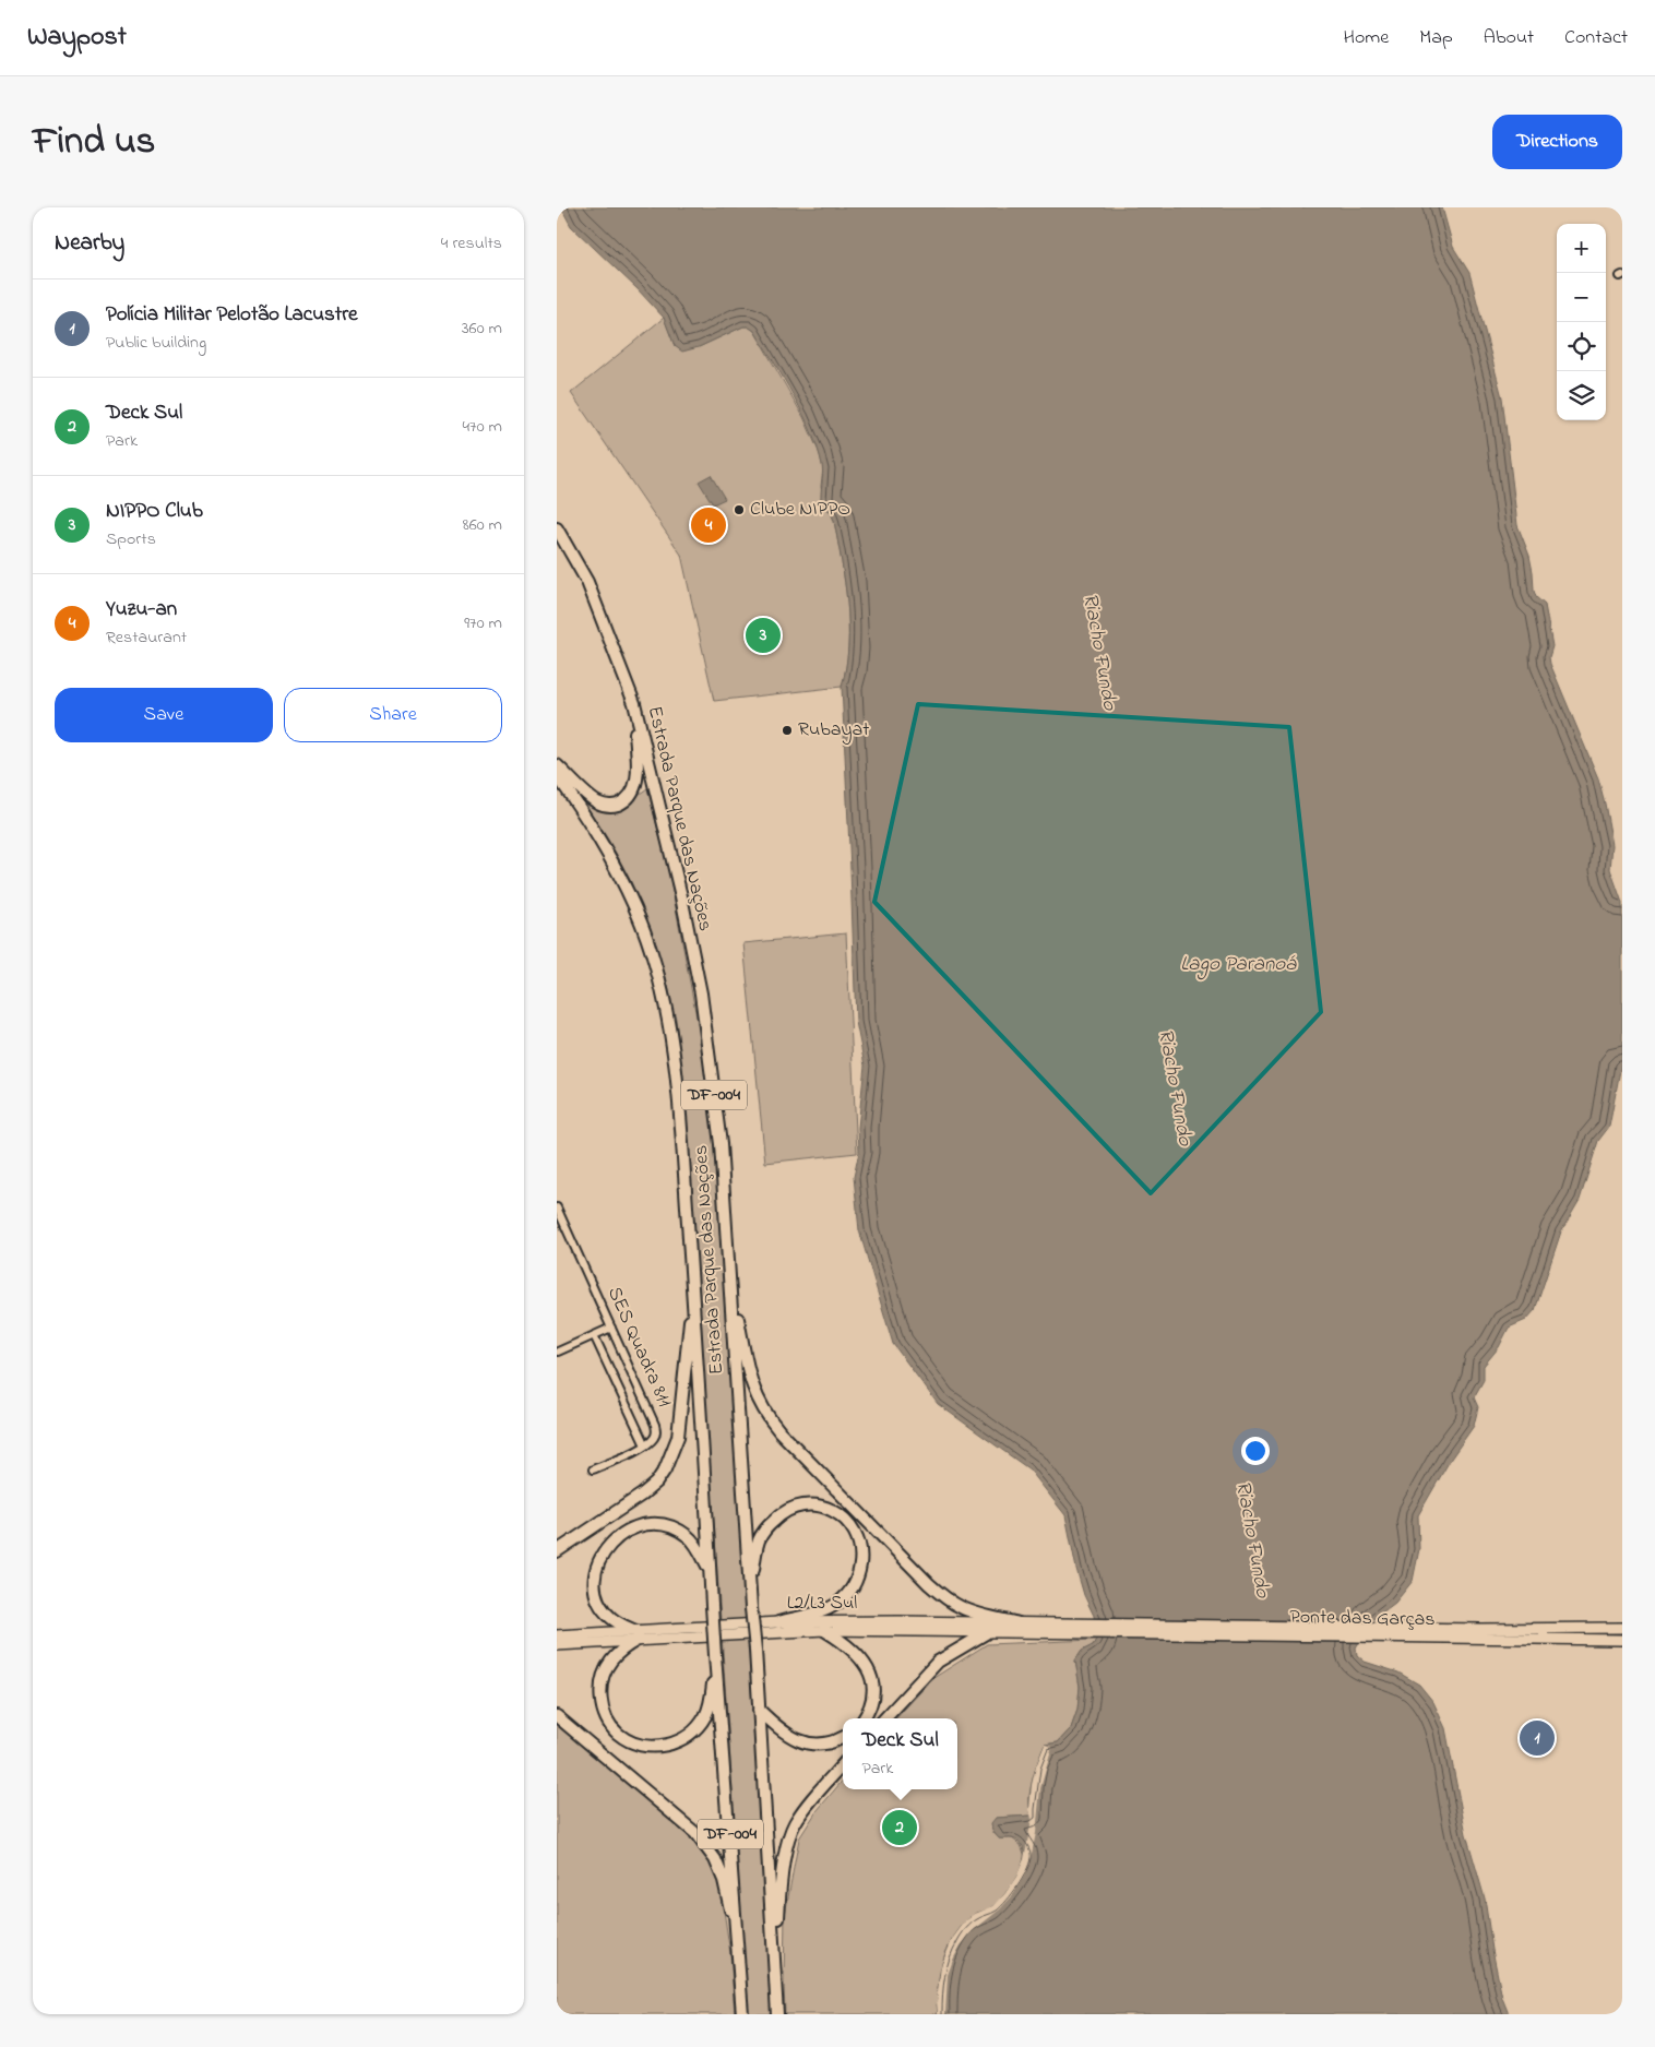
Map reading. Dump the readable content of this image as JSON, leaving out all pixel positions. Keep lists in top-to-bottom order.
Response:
{
  "streets": {
    "highway": ["Estrada Parque das Nações", "DF-004"],
    "main road": ["L2/L3 Sul", "Ponte das Garças"],
    "street": ["SES Quadra 811"]
  },
  "crossings": [
    ["L2/L3 Sul", "Ponte das Garças"]
  ],
  "water": ["Riacho Fundo", "Lago Paranoá"],
  "places": ["Clube NIPPO", "Rubayat"],
  "page": {
    "header": "Waypost",
    "nav": [
      "Home",
      "Map",
      "About",
      "Contact"
    ],
    "title": "Find us",
    "buttons": [
      "Directions",
      ["Save", "Share"]
    ],
    "heading": ["Nearby", "4 results"],
    "map_buttons": ["+", "−"],
    "list": [
      {
        "mark": "1",
        "name": "Polícia Militar Pelotão Lacustre",
        "note": "Public building",
        "value": "360 m"
      },
      {
        "mark": "2",
        "name": "Deck Sul",
        "note": "Park",
        "value": "470 m"
      },
      {
        "mark": "3",
        "name": "NIPPO Club",
        "note": "Sports",
        "value": "860 m"
      },
      {
        "mark": "4",
        "name": "Yuzu-an",
        "note": "Restaurant",
        "value": "970 m"
      }
    ],
    "pins": [
      "4",
      "3",
      "1",
      "2"
    ],
    "popup": ["Deck Sul", "Park"]
  }
}
